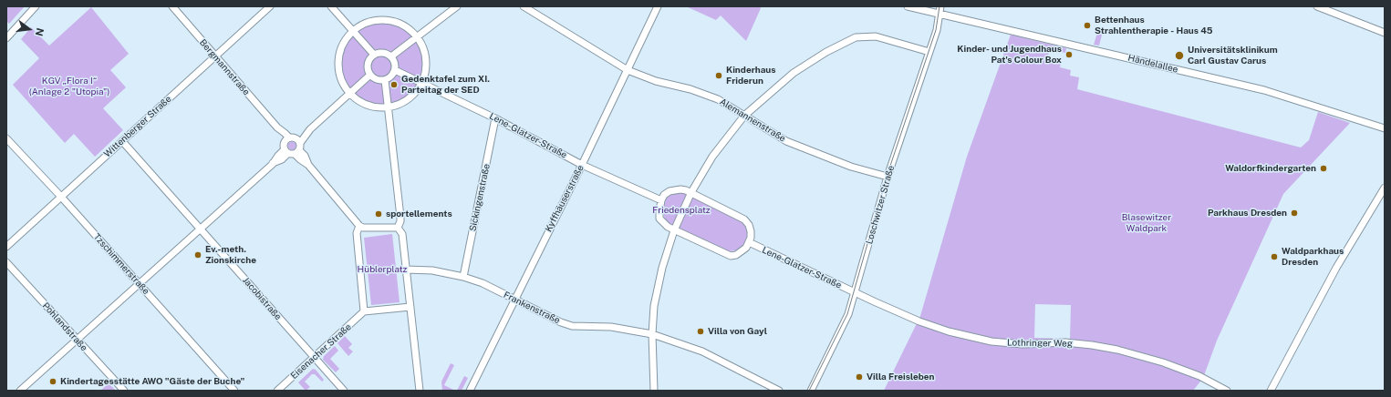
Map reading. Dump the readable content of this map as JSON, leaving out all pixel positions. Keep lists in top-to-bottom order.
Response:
{
  "streets": {
    "street": [
      "Händelallee",
      "Bergmannstraße",
      "Alemannenstraße",
      "Wittenberger Straße",
      "Lene-Glatzer-Straße",
      "Sickingenstraße",
      "Kyffhäuserstraße",
      "Loschwitzer Straße",
      "Tzschimmerstraße",
      "Jacobistraße",
      "Frankenstraße",
      "Pohlandstraße",
      "Lothringer Weg",
      "Eisenacher Straße"
    ]
  },
  "crossings": [
    ["Händelallee", "Loschwitzer Straße"],
    ["Bergmannstraße", "Wittenberger Straße"],
    ["Alemannenstraße", "Kyffhäuserstraße"],
    ["Alemannenstraße", "Loschwitzer Straße"],
    ["Wittenberger Straße", "Tzschimmerstraße"],
    ["Wittenberger Straße", "Jacobistraße"],
    ["Lene-Glatzer-Straße", "Sickingenstraße"],
    ["Lene-Glatzer-Straße", "Kyffhäuserstraße"],
    ["Lene-Glatzer-Straße", "Loschwitzer Straße"],
    ["Lene-Glatzer-Straße", "Lothringer Weg"],
    ["Sickingenstraße", "Frankenstraße"],
    ["Kyffhäuserstraße", "Frankenstraße"],
    ["Loschwitzer Straße", "Lothringer Weg"],
    ["Jacobistraße", "Eisenacher Straße"]
  ],
  "parks": [
    "KGV „Flora I“ (Anlage 2 \"Utopia\")",
    "Friedensplatz",
    "Blasewitzer Waldpark",
    "Hüblerplatz"
  ],
  "places": [
    "Bettenhaus Strahlentherapie - Haus 45",
    "Kinder- und Jugendhaus Pat's Colour Box",
    "Universitätsklinikum Carl Gustav Carus",
    "Kinderhaus Friderun",
    "Gedenktafel zum XI. Parteitag der SED",
    "Waldorfkindergarten",
    "Parkhaus Dresden",
    "sportellements",
    "Ev.-meth. Zionskirche",
    "Waldparkhaus Dresden",
    "Villa von Gayl",
    "Villa Freisleben",
    "Kindertagesstätte AWO \"Gäste der Buche\""
  ],
  "north": "right"
}
